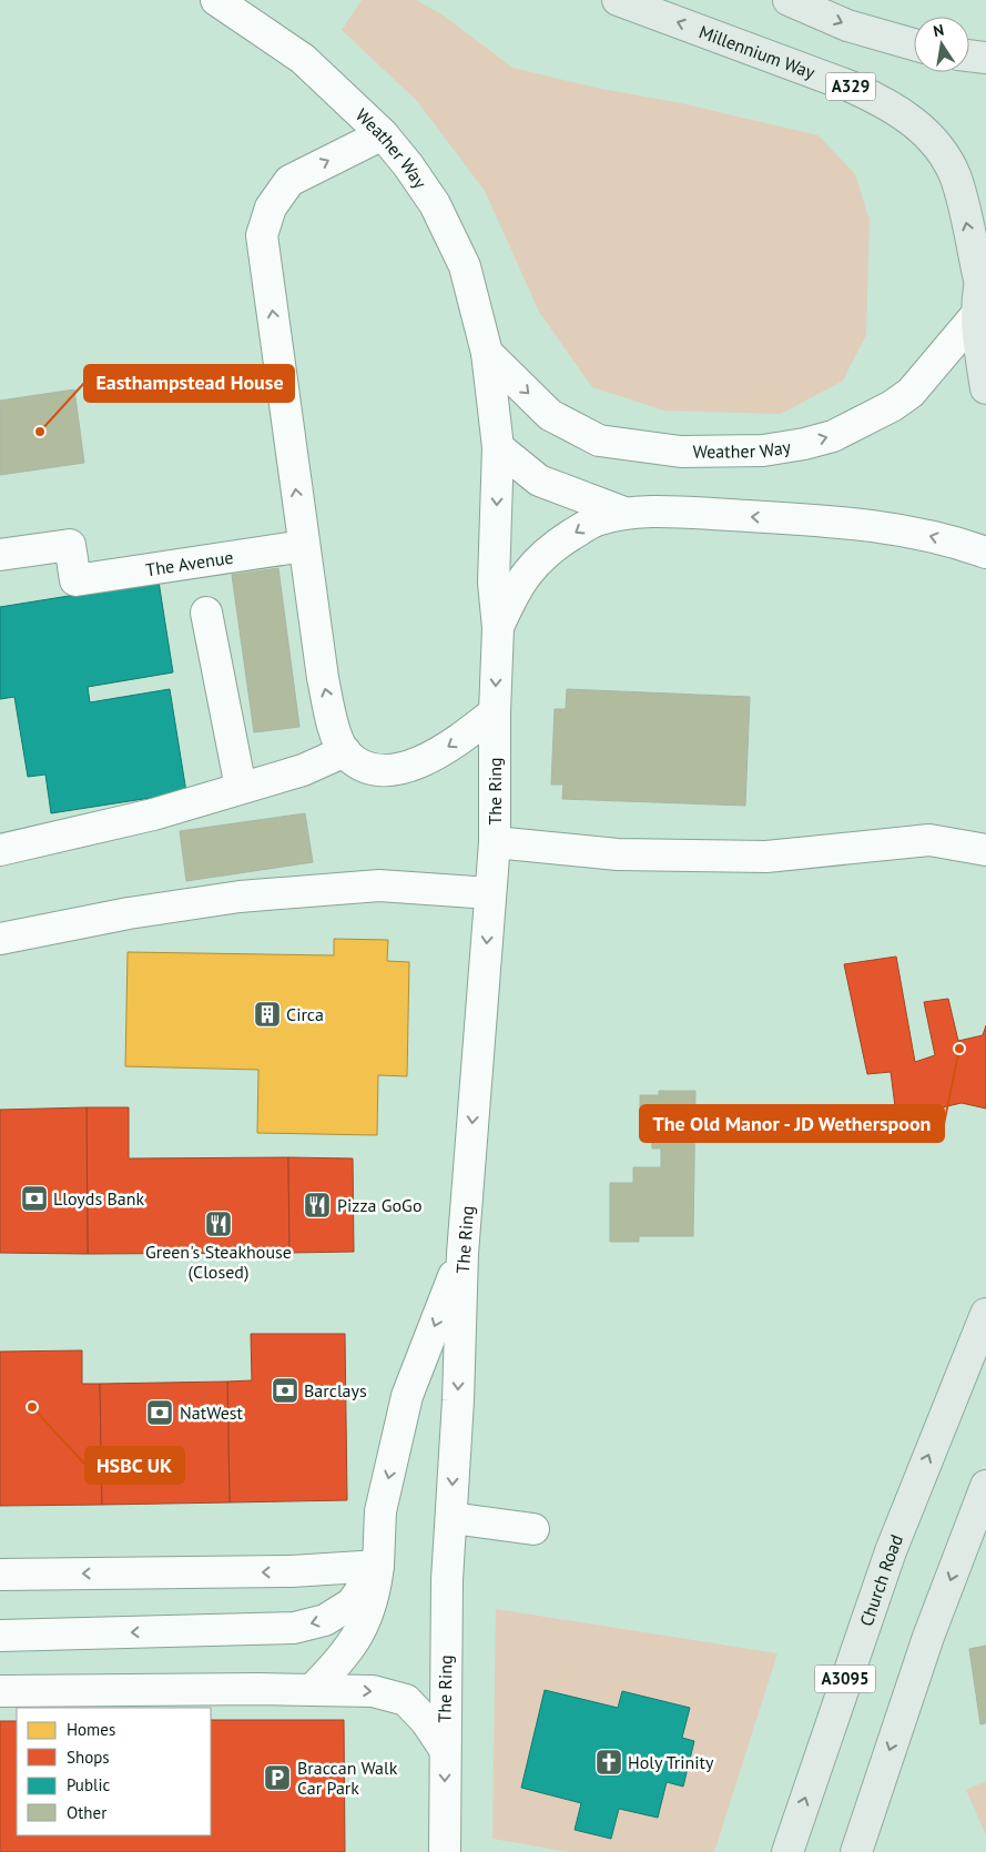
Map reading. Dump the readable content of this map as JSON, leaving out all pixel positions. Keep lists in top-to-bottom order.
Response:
{
  "streets": {
    "main road": [
      "Millennium Way",
      "A329",
      "Church Road",
      "A3095"
    ],
    "street": ["Weather Way", "The Avenue", "The Ring"]
  },
  "crossings": [
    ["Millennium Way", "A329"],
    ["A329", "Weather Way"],
    ["Weather Way", "The Ring"]
  ],
  "one_way": ["Millennium Way"],
  "places": {
    "other": ["Easthampstead House", "The Old Manor - JD Wetherspoon", "HSBC UK"],
    "building": ["Circa"],
    "bank": ["Lloyds Bank", "Barclays", "NatWest"],
    "restaurant": ["Pizza GoGo", "Green's Steakhouse (Closed)"],
    "church": ["Holy Trinity"],
    "parking": ["Braccan Walk Car Park"]
  },
  "legend": [
    "Homes",
    "Shops",
    "Public",
    "Other"
  ],
  "north": "top"
}
